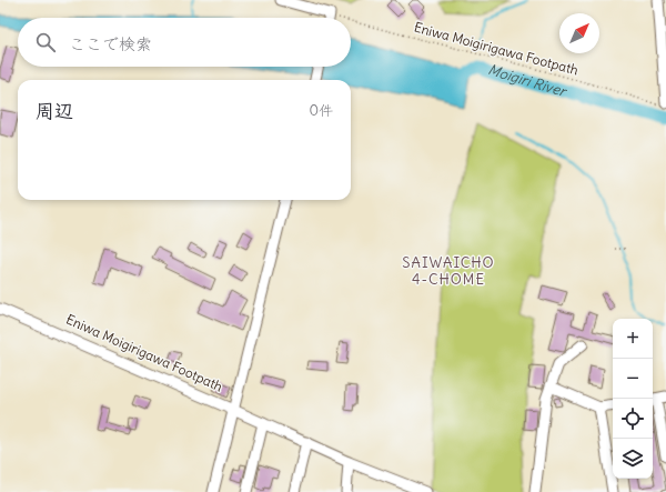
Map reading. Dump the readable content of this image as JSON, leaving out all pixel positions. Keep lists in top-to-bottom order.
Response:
{
  "streets": {
    "path": ["Eniwa Moigirigawa Footpath"]
  },
  "districts": ["SAIWAICHO 4-CHOME"],
  "water": ["Moigiri River"],
  "north": "top right",
  "page": {
    "search": "ここで検索",
    "heading": ["周辺", "0件"],
    "map_buttons": ["+", "−"]
  }
}
